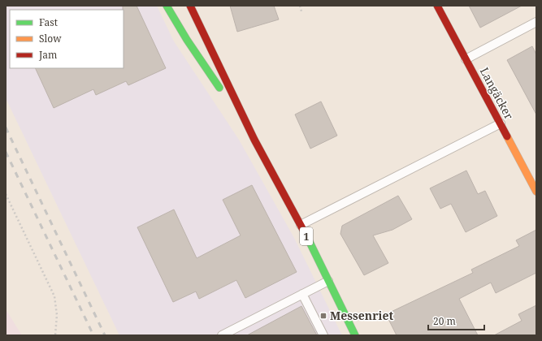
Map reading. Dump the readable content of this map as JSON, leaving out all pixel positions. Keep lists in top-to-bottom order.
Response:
{
  "streets": {
    "main road": ["Langäcker", "1"]
  },
  "places": {
    "transit": ["Messenriet"]
  },
  "legend": ["Fast", "Slow", "Jam"],
  "scale_bar": "20 m"
}
